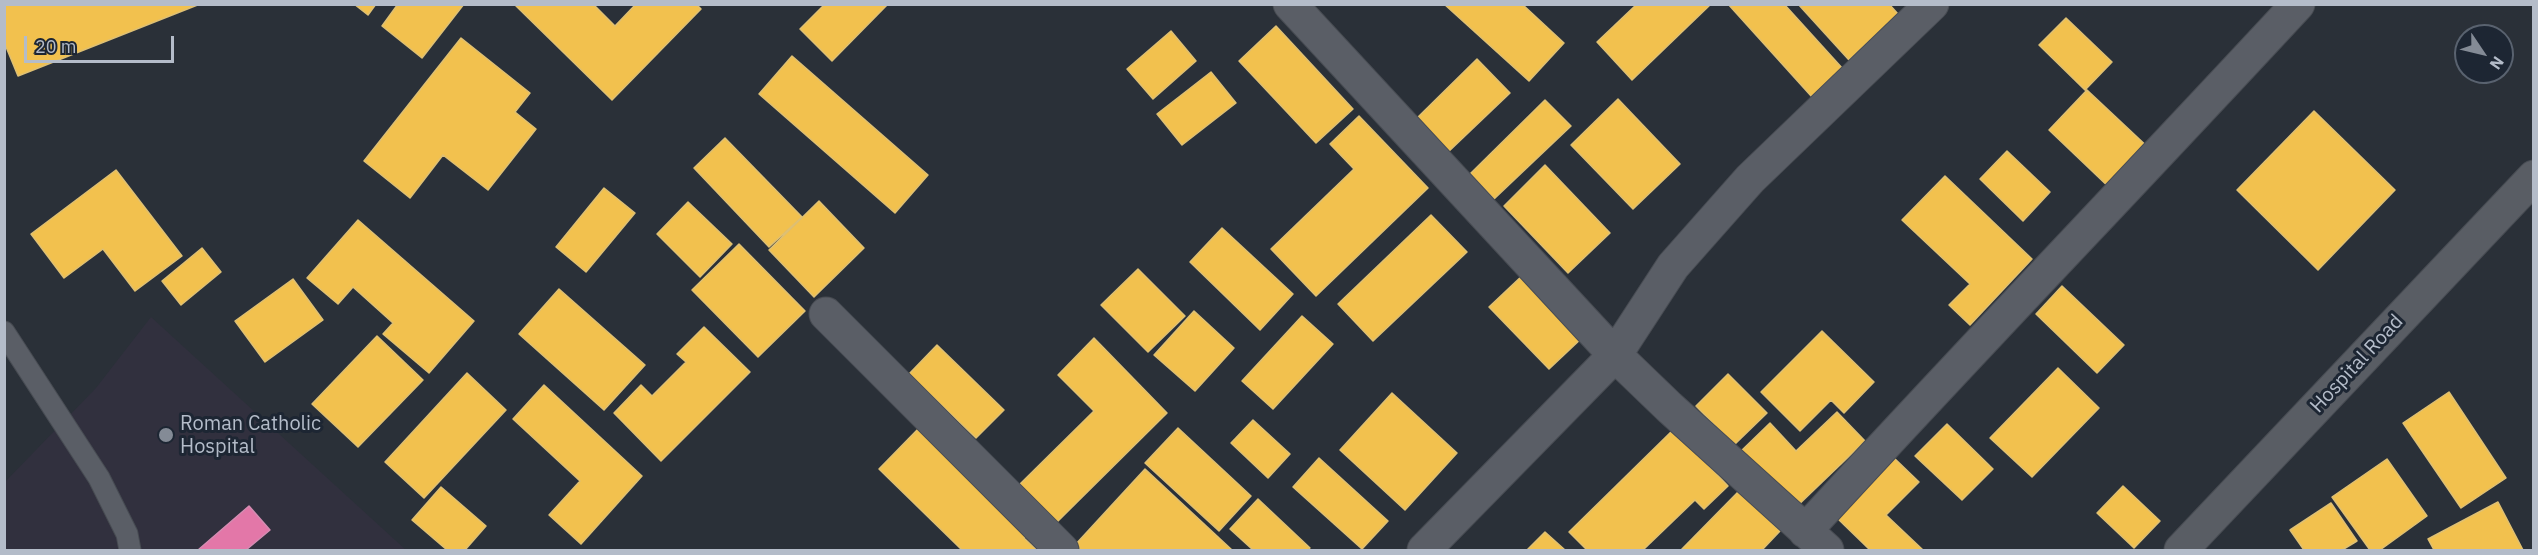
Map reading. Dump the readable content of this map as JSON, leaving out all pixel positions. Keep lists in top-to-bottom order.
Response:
{
  "streets": {
    "street": ["Hospital Road"]
  },
  "places": ["Roman Catholic Hospital"],
  "scale_bar": "20 m",
  "north": "bottom right"
}
